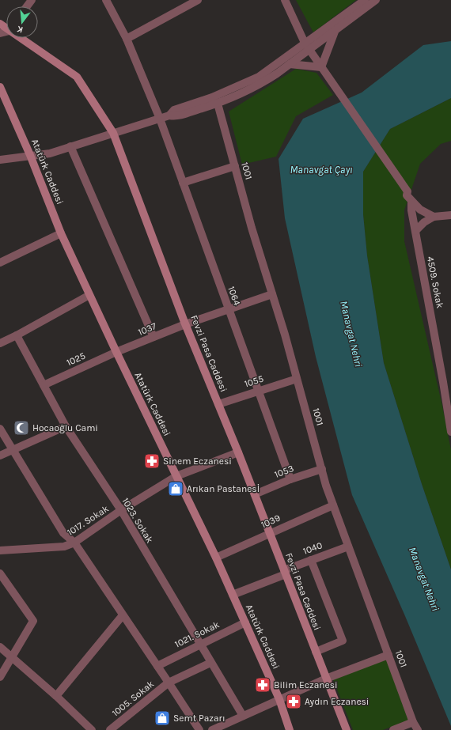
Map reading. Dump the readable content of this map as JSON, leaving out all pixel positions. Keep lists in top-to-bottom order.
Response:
{
  "streets": {
    "street": [
      "1001",
      "Atatürk Caddesi",
      "4509. Sokak",
      "1064",
      "1037",
      "Fevzi Pasa Caddesi",
      "1025",
      "1055",
      "1053",
      "1017. Sokak",
      "1023. Sokak",
      "1039",
      "1040",
      "1021. Sokak",
      "1005. Sokak"
    ]
  },
  "crossings": [
    ["1001", "1037"],
    ["1001", "1055"],
    ["1001", "1053"],
    ["1001", "1039"],
    ["1001", "1040"],
    ["Atatürk Caddesi", "1037"],
    ["Atatürk Caddesi", "1025"],
    ["Atatürk Caddesi", "1017. Sokak"],
    ["Atatürk Caddesi", "1039"],
    ["Atatürk Caddesi", "1040"],
    ["Atatürk Caddesi", "1021. Sokak"],
    ["1064", "1037"],
    ["1064", "1055"],
    ["1064", "1053"],
    ["1037", "Fevzi Pasa Caddesi"],
    ["1037", "1025"],
    ["Fevzi Pasa Caddesi", "1055"],
    ["Fevzi Pasa Caddesi", "1053"],
    ["Fevzi Pasa Caddesi", "1017. Sokak"],
    ["Fevzi Pasa Caddesi", "1039"],
    ["Fevzi Pasa Caddesi", "1040"],
    ["1025", "1023. Sokak"],
    ["1017. Sokak", "1023. Sokak"],
    ["1023. Sokak", "1021. Sokak"],
    ["1023. Sokak", "1005. Sokak"]
  ],
  "water": ["Manavgat Çayı", "Manavgat Nehri"],
  "places": {
    "mosque": ["Hocaoğlu Cami"],
    "pharmacy": ["Sinem Eczanesi", "Bilim Eczanesi", "Aydın Eczanesi"],
    "shop": ["Arıkan Pastanesİ", "Semt Pazarı"]
  },
  "north": "bottom"
}
